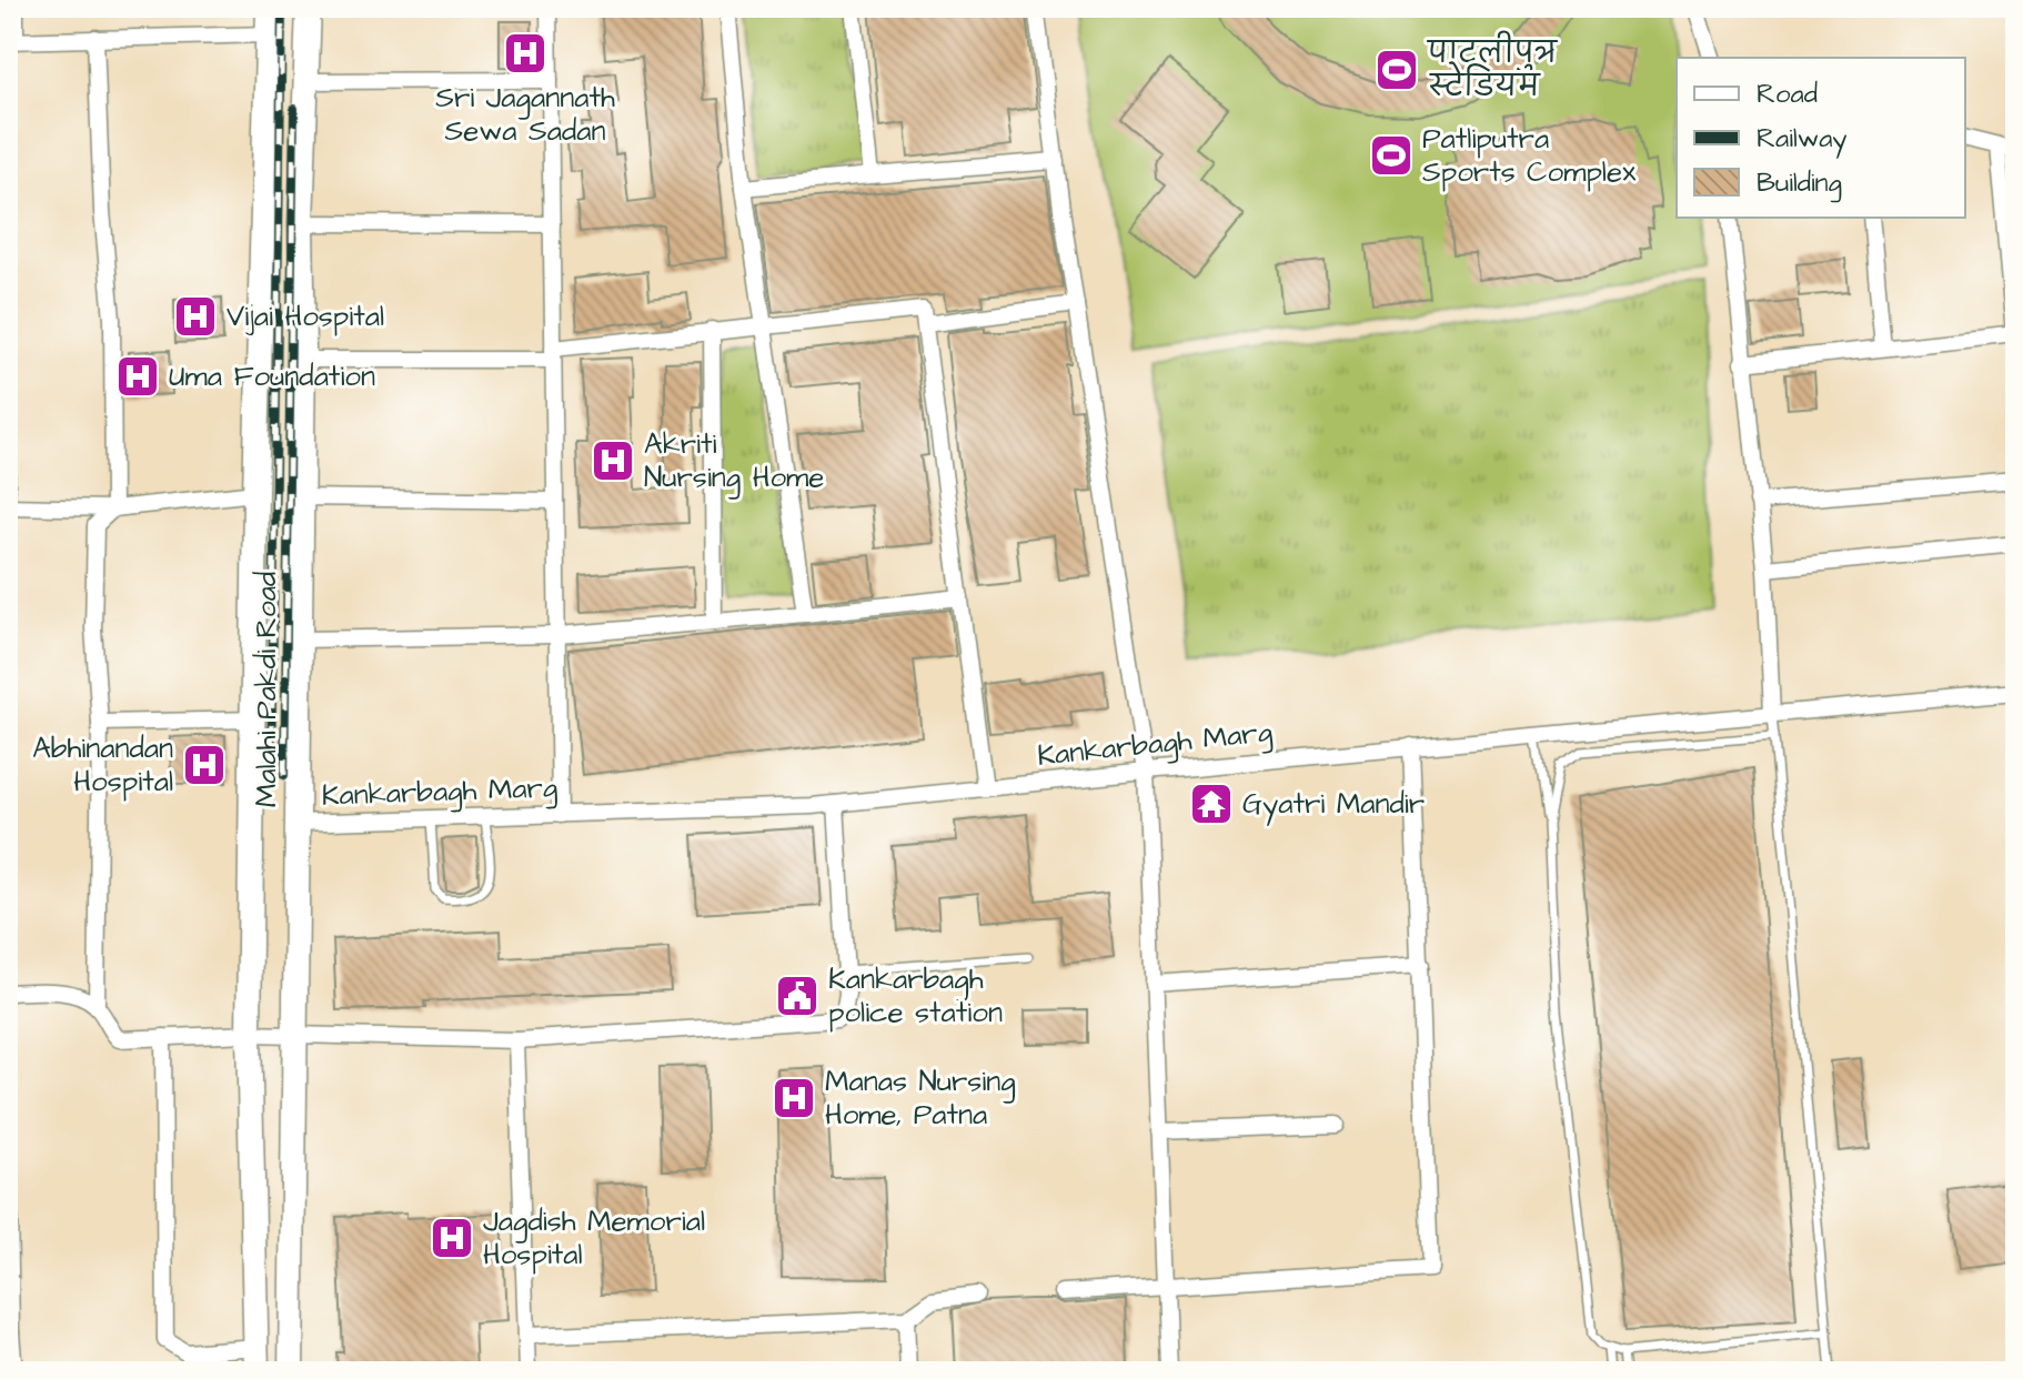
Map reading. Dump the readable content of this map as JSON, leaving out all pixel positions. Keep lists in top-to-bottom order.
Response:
{
  "streets": {
    "main road": ["Malahi Pakdi Road"],
    "street": ["Kankarbagh Marg"]
  },
  "crossings": [
    ["Malahi Pakdi Road", "Kankarbagh Marg"]
  ],
  "places": {
    "hospital": [
      "Sri Jagannath Sewa Sadan",
      "Vijai Hospital",
      "Uma Foundation",
      "Akriti Nursing Home",
      "Abhinandan Hospital",
      "Manas Nursing Home, Patna",
      "Jagdish Memorial Hospital"
    ],
    "sports": ["पाटलीपुत्र स्टेडियम", "Patliputra Sports Complex"],
    "temple": ["Gyatri Mandir"],
    "public building": ["Kankarbagh police station"]
  },
  "legend": ["Road", "Railway", "Building"]
}
